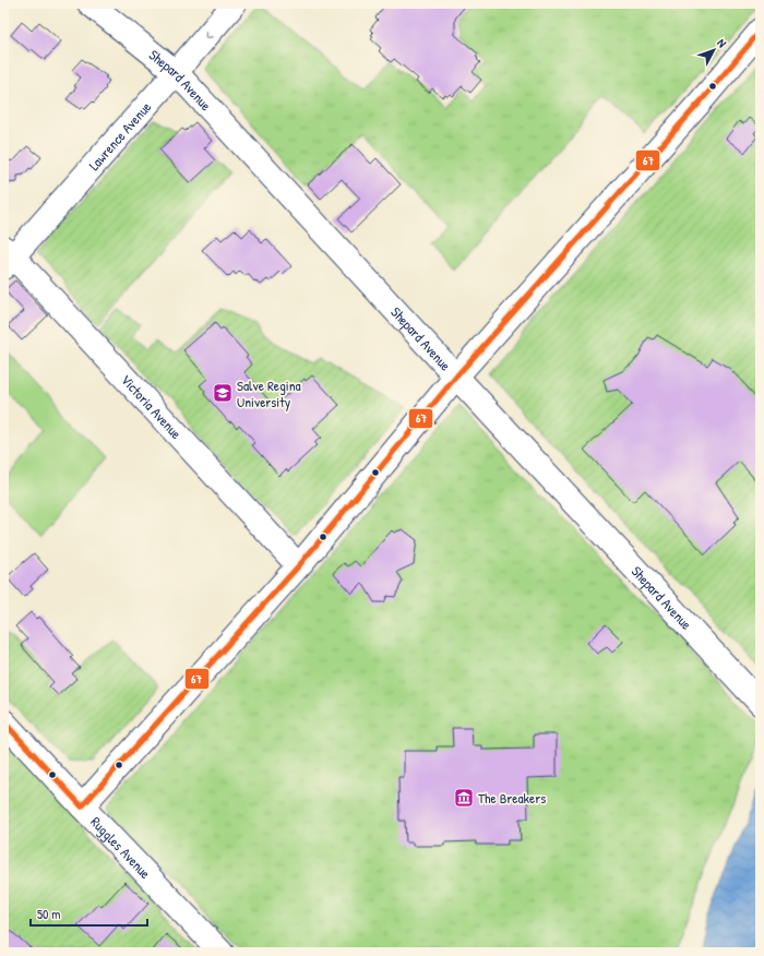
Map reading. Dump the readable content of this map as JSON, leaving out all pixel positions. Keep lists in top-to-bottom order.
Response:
{
  "streets": {
    "street": [
      "Shepard Avenue",
      "Lawrence Avenue",
      "Victoria Avenue",
      "Ruggles Avenue"
    ]
  },
  "crossings": [
    ["Shepard Avenue", "Lawrence Avenue"],
    ["Lawrence Avenue", "Victoria Avenue"]
  ],
  "places": {
    "school or university": ["Salve Regina University"],
    "museum": ["The Breakers"]
  },
  "lines": ["transit line 67"],
  "scale_bar": "50 m",
  "north": "top right"
}
